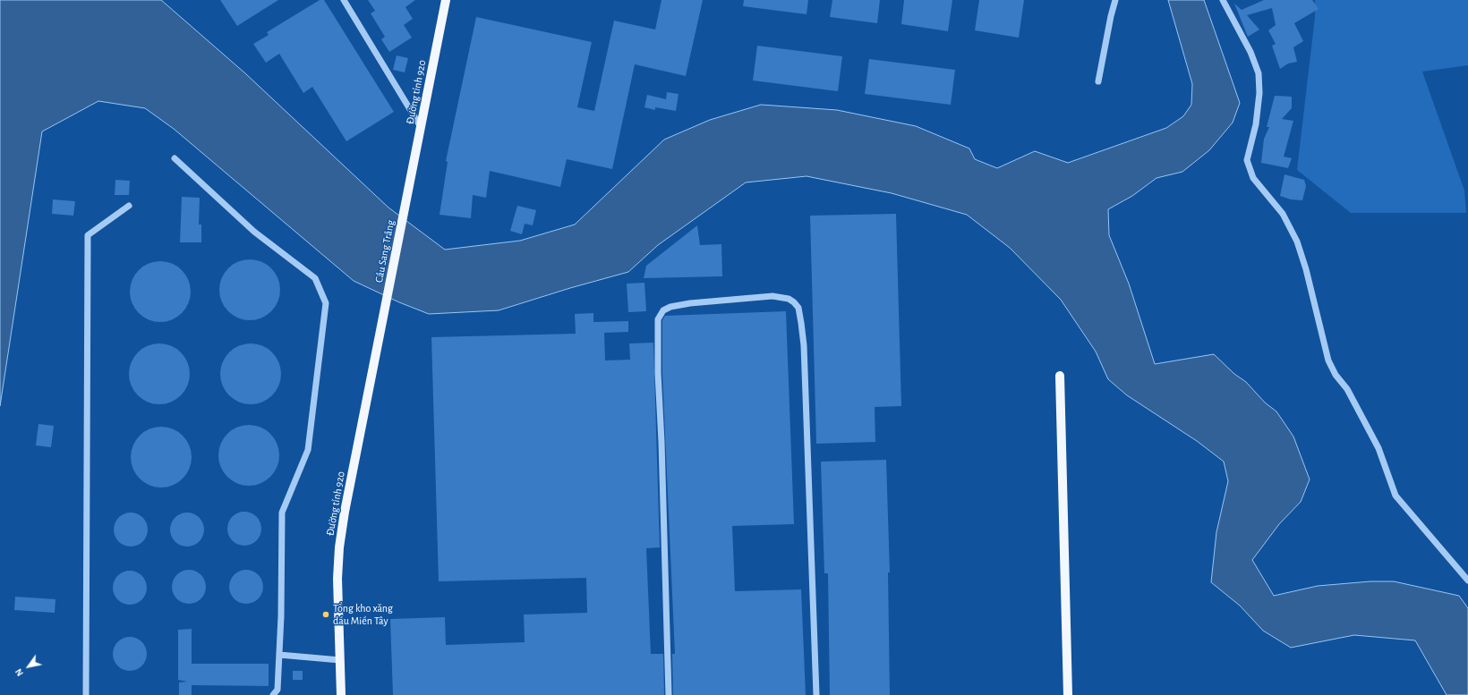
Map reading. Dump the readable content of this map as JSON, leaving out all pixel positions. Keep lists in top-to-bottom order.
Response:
{
  "streets": {
    "main road": ["Đường tỉnh 920", "Cầu Sang Trắng"]
  },
  "crossings": [
    ["Đường tỉnh 920", "Cầu Sang Trắng"]
  ],
  "places": ["Tổng kho xăng dầu Miền Tây"],
  "north": "bottom left"
}
